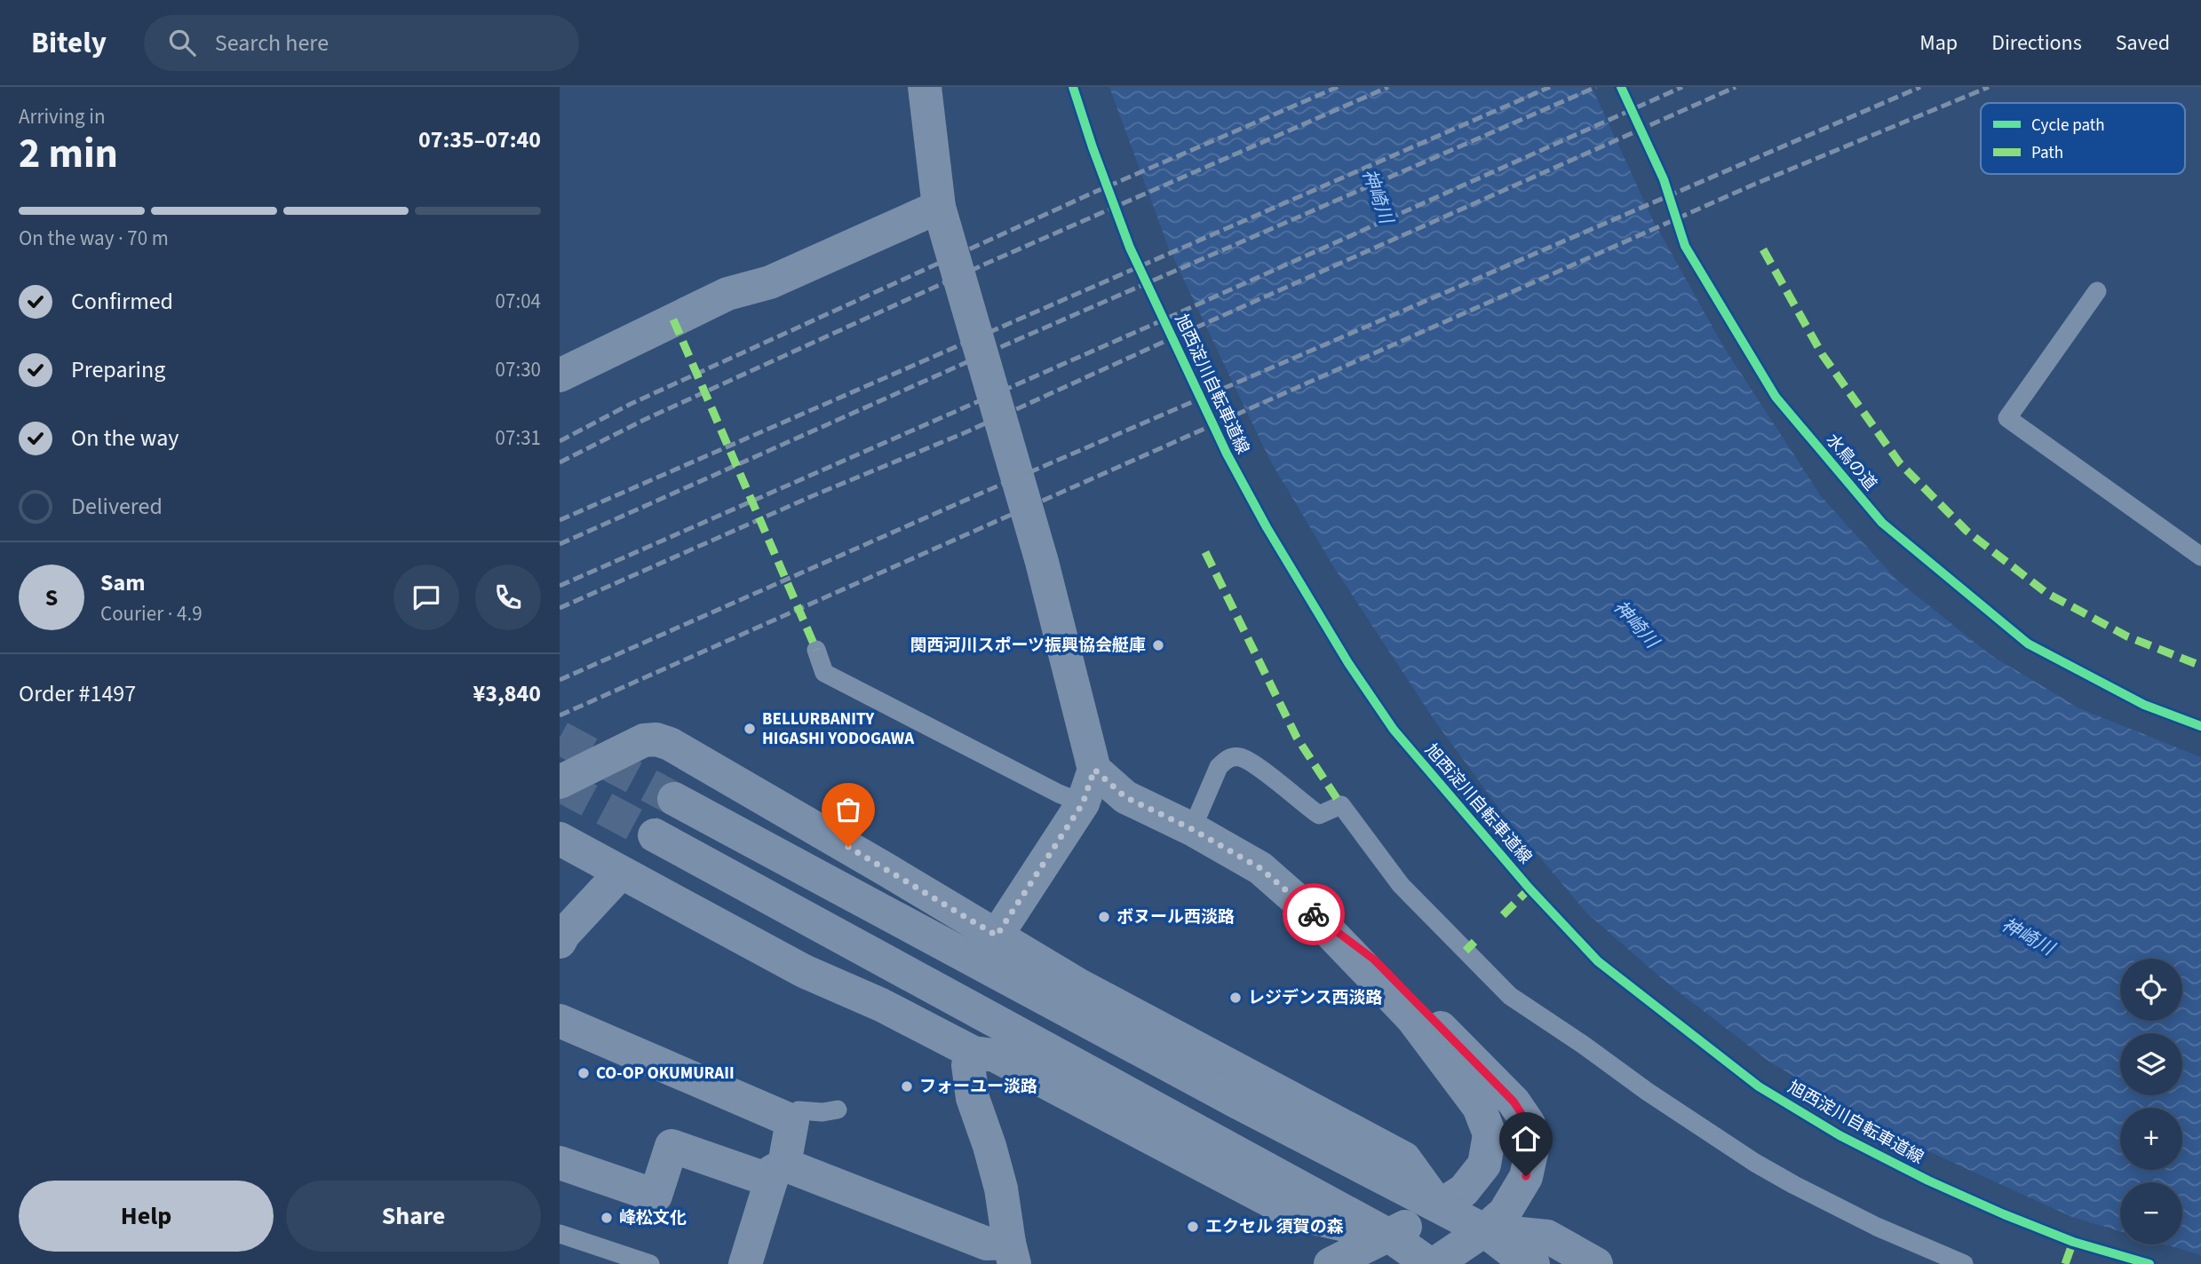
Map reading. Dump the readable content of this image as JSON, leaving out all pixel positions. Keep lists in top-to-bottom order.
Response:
{
  "streets": {
    "cycle path": ["旭西淀川自転車道線", "水鳥の道"]
  },
  "water": ["神崎川"],
  "places": [
    "関西河川スポーツ振興協会艇庫",
    "BELLURBANITY HIGASHI YODOGAWA",
    "ボヌール西淡路",
    "レジデンス西淡路",
    "CO-OP OKUMURAII",
    "フォーユー淡路",
    "峰松文化",
    "エクセル 須賀の森"
  ],
  "legend": ["Cycle path", "Path"],
  "page": {
    "header": "Bitely",
    "search": "Search here",
    "nav": ["Map", "Directions", "Saved"],
    "heading": ["2 min", "Arriving in", "07:35–07:40"],
    "panel": [
      "Sam",
      "Courier · 4.9",
      "Order #1497",
      "¥3,840"
    ],
    "bar": "On the way · 70 m",
    "list": [
      ["Confirmed", "07:04"],
      ["Preparing", "07:30"],
      ["On the way", "07:31"],
      "Delivered"
    ],
    "round": "S",
    "map_buttons": ["+", "−"],
    "buttons": ["Help", "Share"]
  }
}
